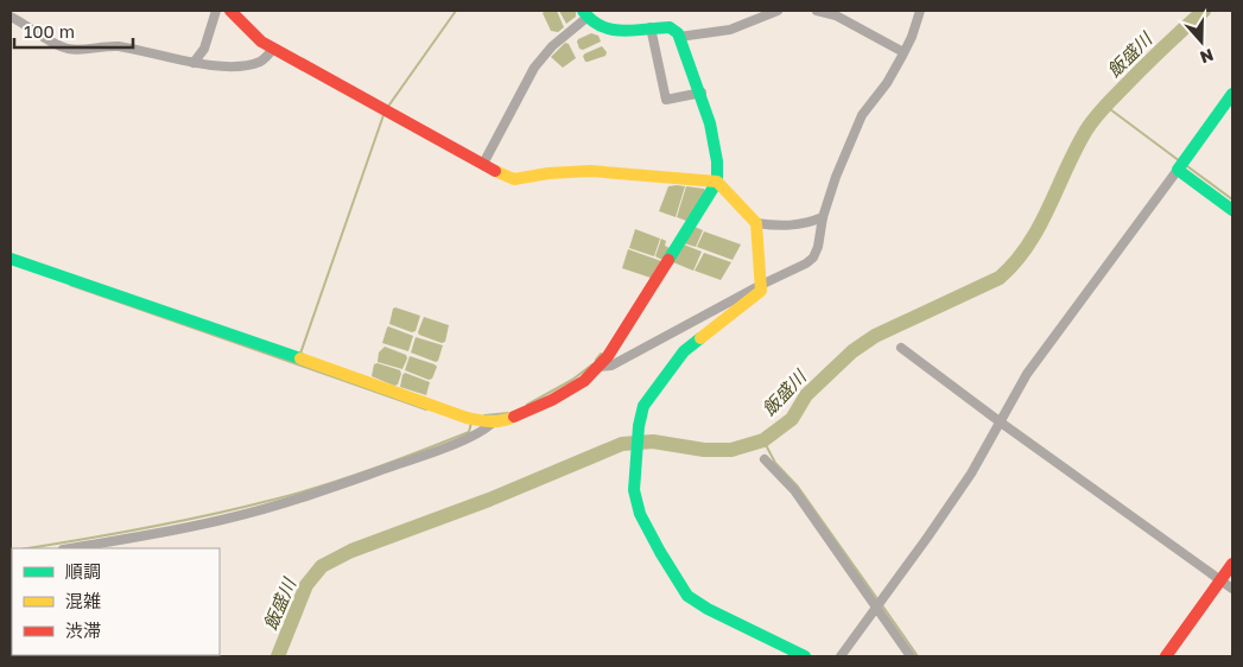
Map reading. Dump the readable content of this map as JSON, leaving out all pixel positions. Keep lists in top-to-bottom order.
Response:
{
  "water": ["飯盛川"],
  "legend": ["順調", "混雑", "渋滞"],
  "scale_bar": "100 m",
  "north": "bottom"
}
